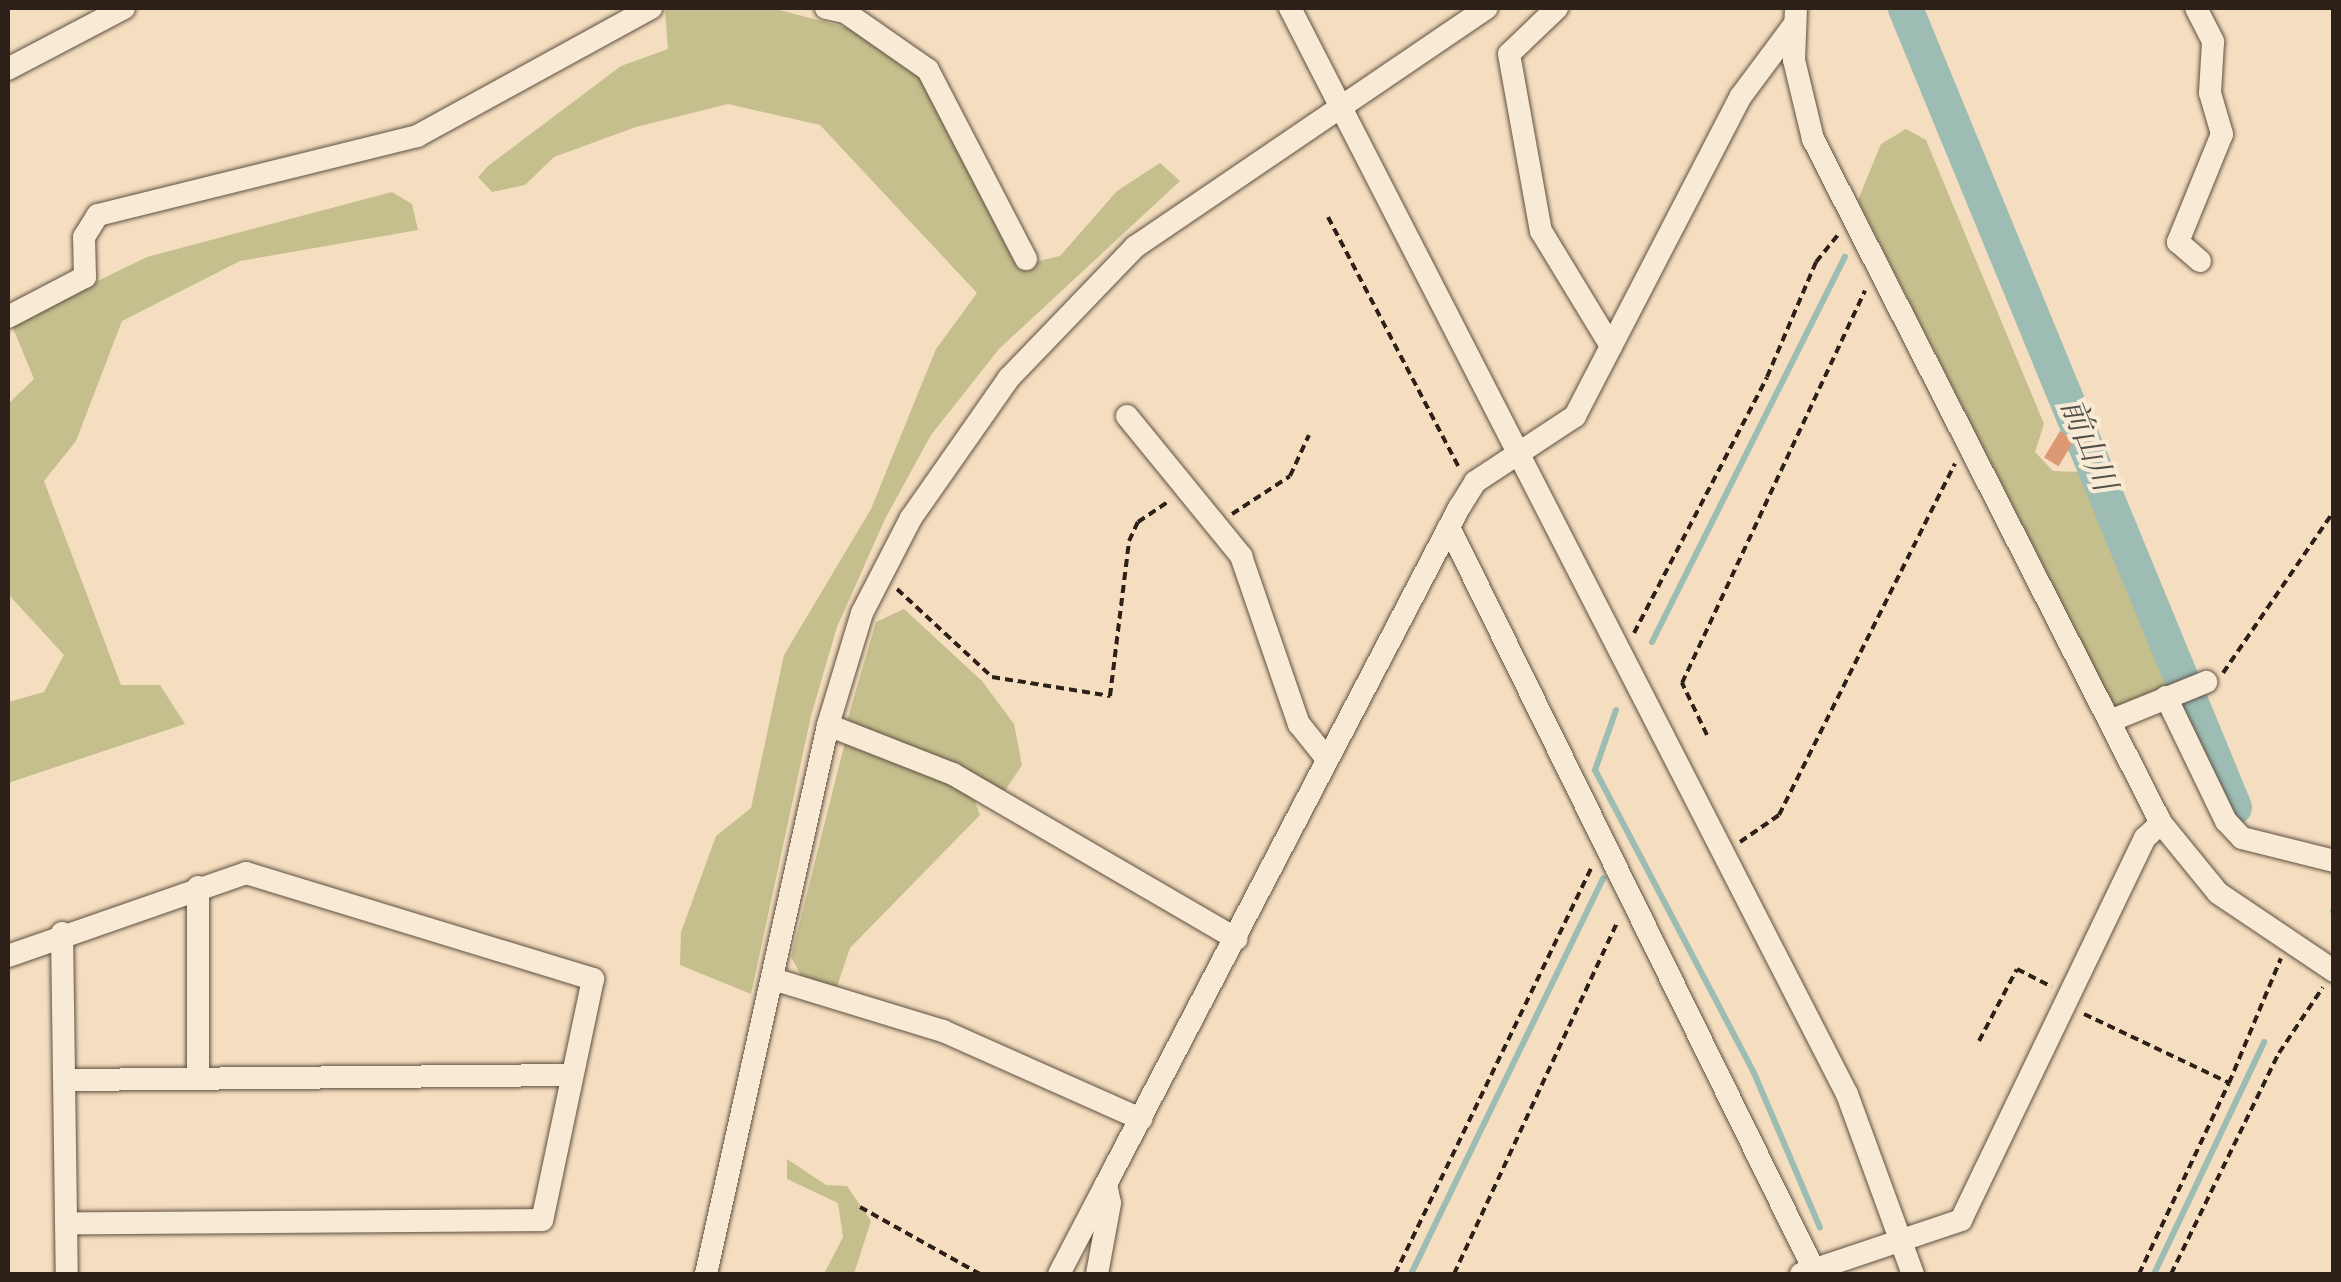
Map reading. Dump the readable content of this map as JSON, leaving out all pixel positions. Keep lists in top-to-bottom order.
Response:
{
  "water": ["前山川"]
}
